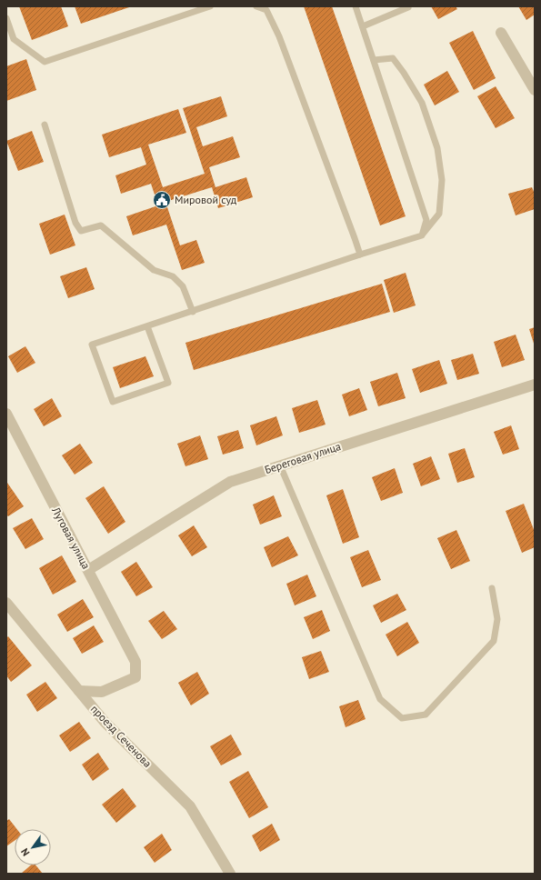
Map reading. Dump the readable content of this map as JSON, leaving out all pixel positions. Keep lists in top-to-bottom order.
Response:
{
  "streets": {
    "street": ["Береговая улица", "Луговая улица", "проезд Сеченова"]
  },
  "crossings": [
    ["Береговая улица", "Луговая улица"],
    ["Луговая улица", "проезд Сеченова"]
  ],
  "places": {
    "public building": ["Мировой суд"]
  },
  "north": "bottom left"
}
